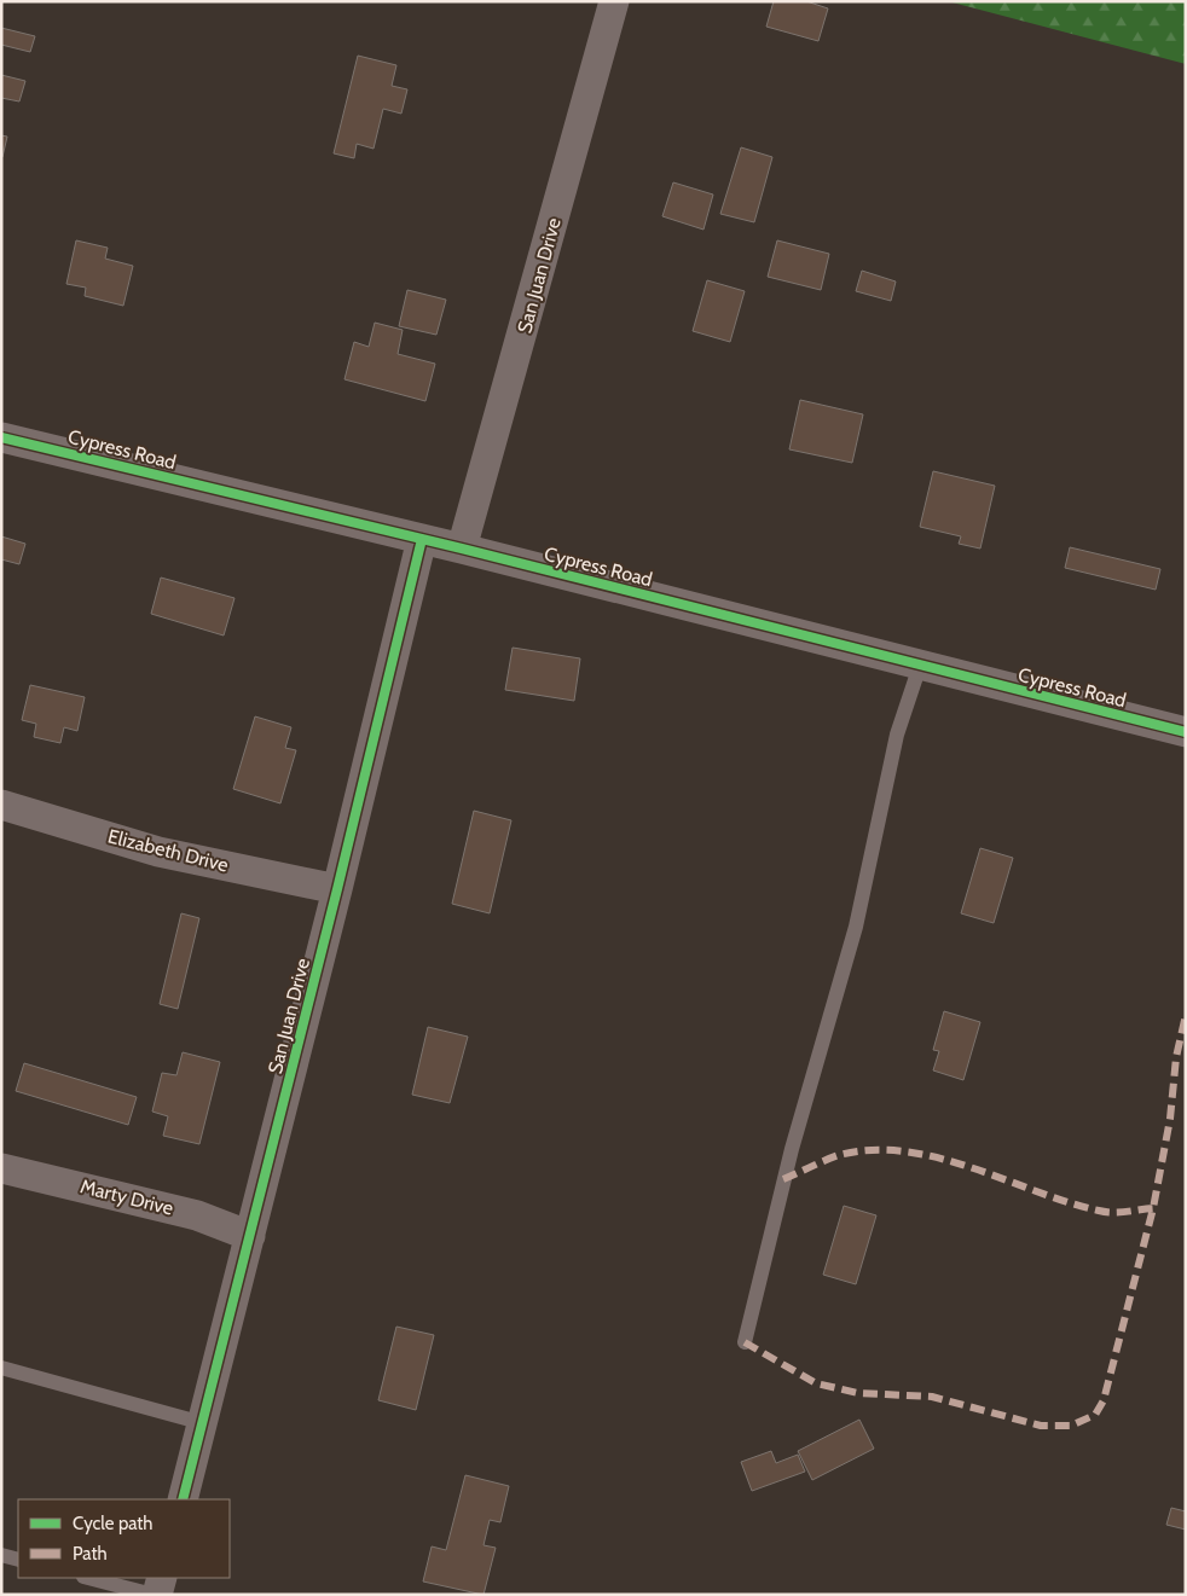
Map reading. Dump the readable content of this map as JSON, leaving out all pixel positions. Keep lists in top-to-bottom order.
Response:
{
  "streets": {
    "street": [
      "San Juan Drive",
      "Cypress Road",
      "Elizabeth Drive",
      "Marty Drive"
    ]
  },
  "crossings": [
    ["San Juan Drive", "Cypress Road"],
    ["San Juan Drive", "Elizabeth Drive"],
    ["San Juan Drive", "Marty Drive"]
  ],
  "legend": ["Cycle path", "Path"]
}
